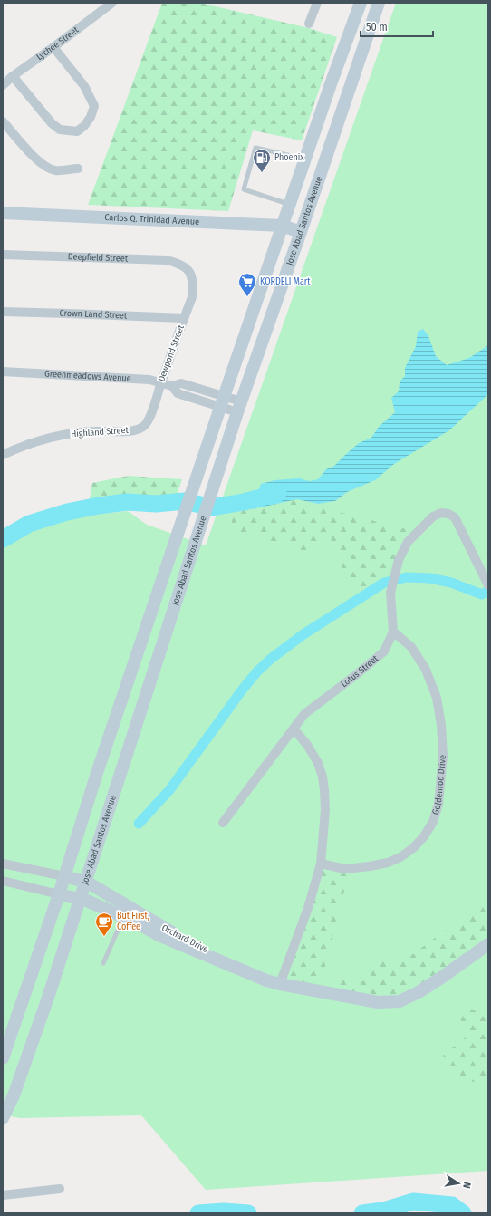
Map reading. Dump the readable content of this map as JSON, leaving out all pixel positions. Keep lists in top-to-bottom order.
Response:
{
  "streets": {
    "main road": ["Carlos Q. Trinidad Avenue", "Jose Abad Santos Avenue", "Orchard Drive"],
    "street": [
      "Lychee Street",
      "Deepfield Street",
      "Crown Land Street",
      "Dewpond Street",
      "Greenmeadows Avenue",
      "Highland Street",
      "Lotus Street",
      "Goldenrod Drive"
    ]
  },
  "crossings": [
    ["Carlos Q. Trinidad Avenue", "Jose Abad Santos Avenue"],
    ["Jose Abad Santos Avenue", "Greenmeadows Avenue"],
    ["Jose Abad Santos Avenue", "Orchard Drive"],
    ["Deepfield Street", "Dewpond Street"],
    ["Crown Land Street", "Dewpond Street"],
    ["Dewpond Street", "Greenmeadows Avenue"],
    ["Dewpond Street", "Highland Street"],
    ["Lotus Street", "Goldenrod Drive"]
  ],
  "places": {
    "fuel station": ["Phoenix"],
    "supermarket": ["KORDELI Mart"],
    "cafe": ["But First, Coffee"]
  },
  "scale_bar": "50 m",
  "north": "right"
}
